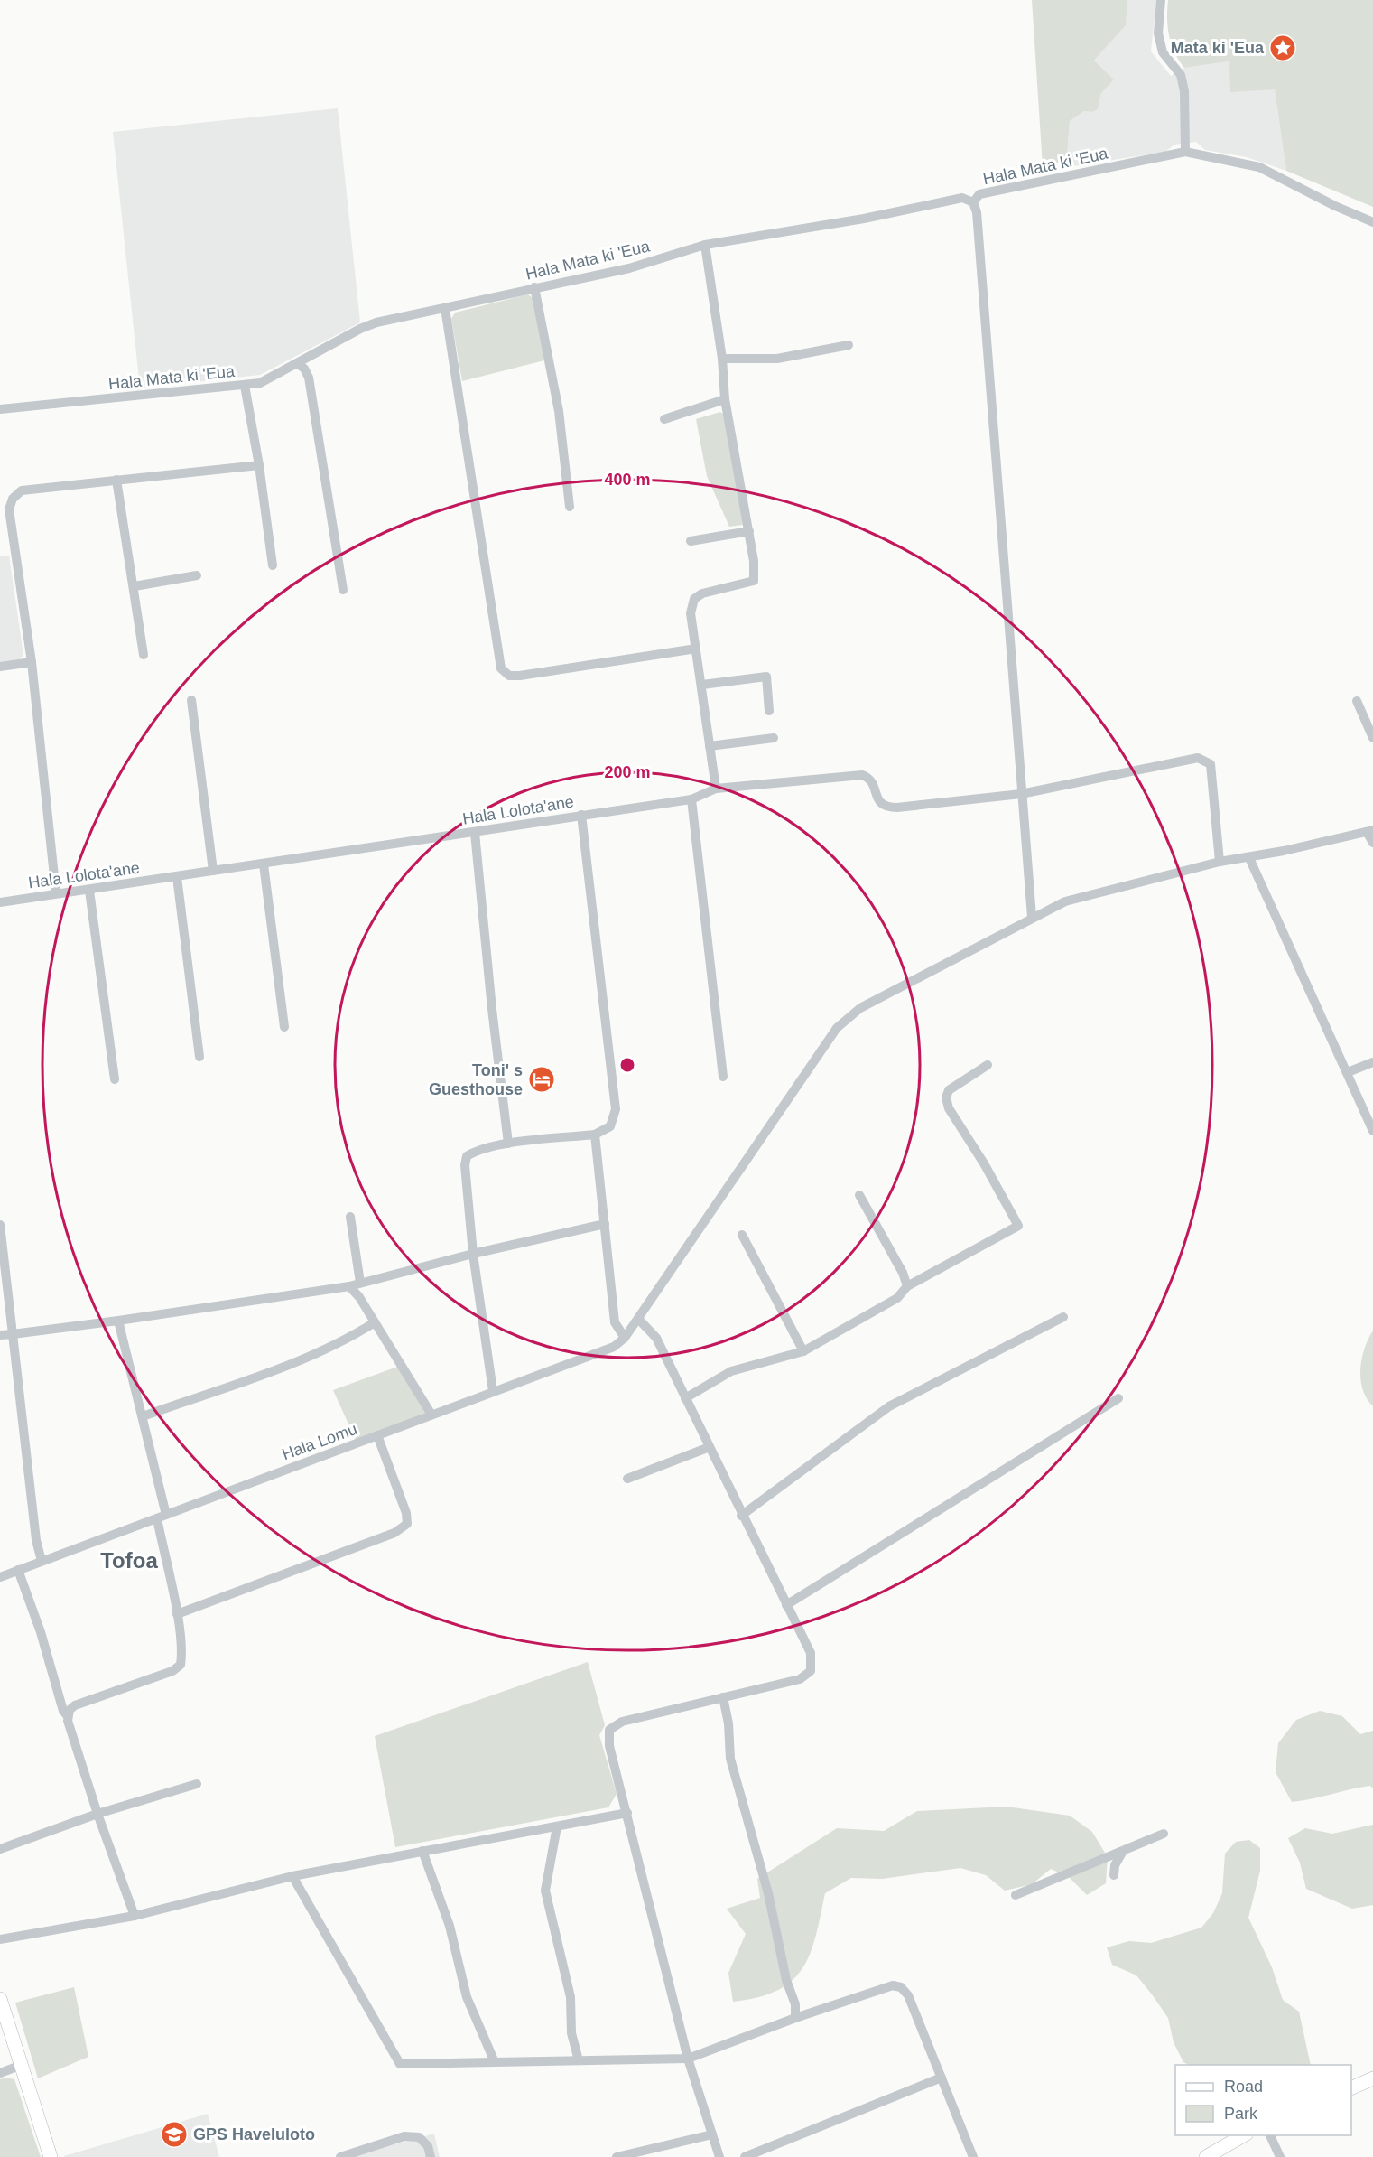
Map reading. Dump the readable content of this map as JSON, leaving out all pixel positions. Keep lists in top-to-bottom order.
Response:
{
  "streets": {
    "street": ["Hala Mata ki 'Eua", "Hala Lolota'ane", "Hala Lomu"]
  },
  "crossings": [
    ["Hala Lolota'ane", "Hala Lomu"]
  ],
  "districts": ["Tofoa"],
  "places": {
    "place": ["Mata ki 'Eua"],
    "hotel": ["Toni' s Guesthouse"],
    "school or university": ["GPS Haveluloto"]
  },
  "legend": ["Road", "Park"],
  "rings": ["400 m", "200 m"]
}
